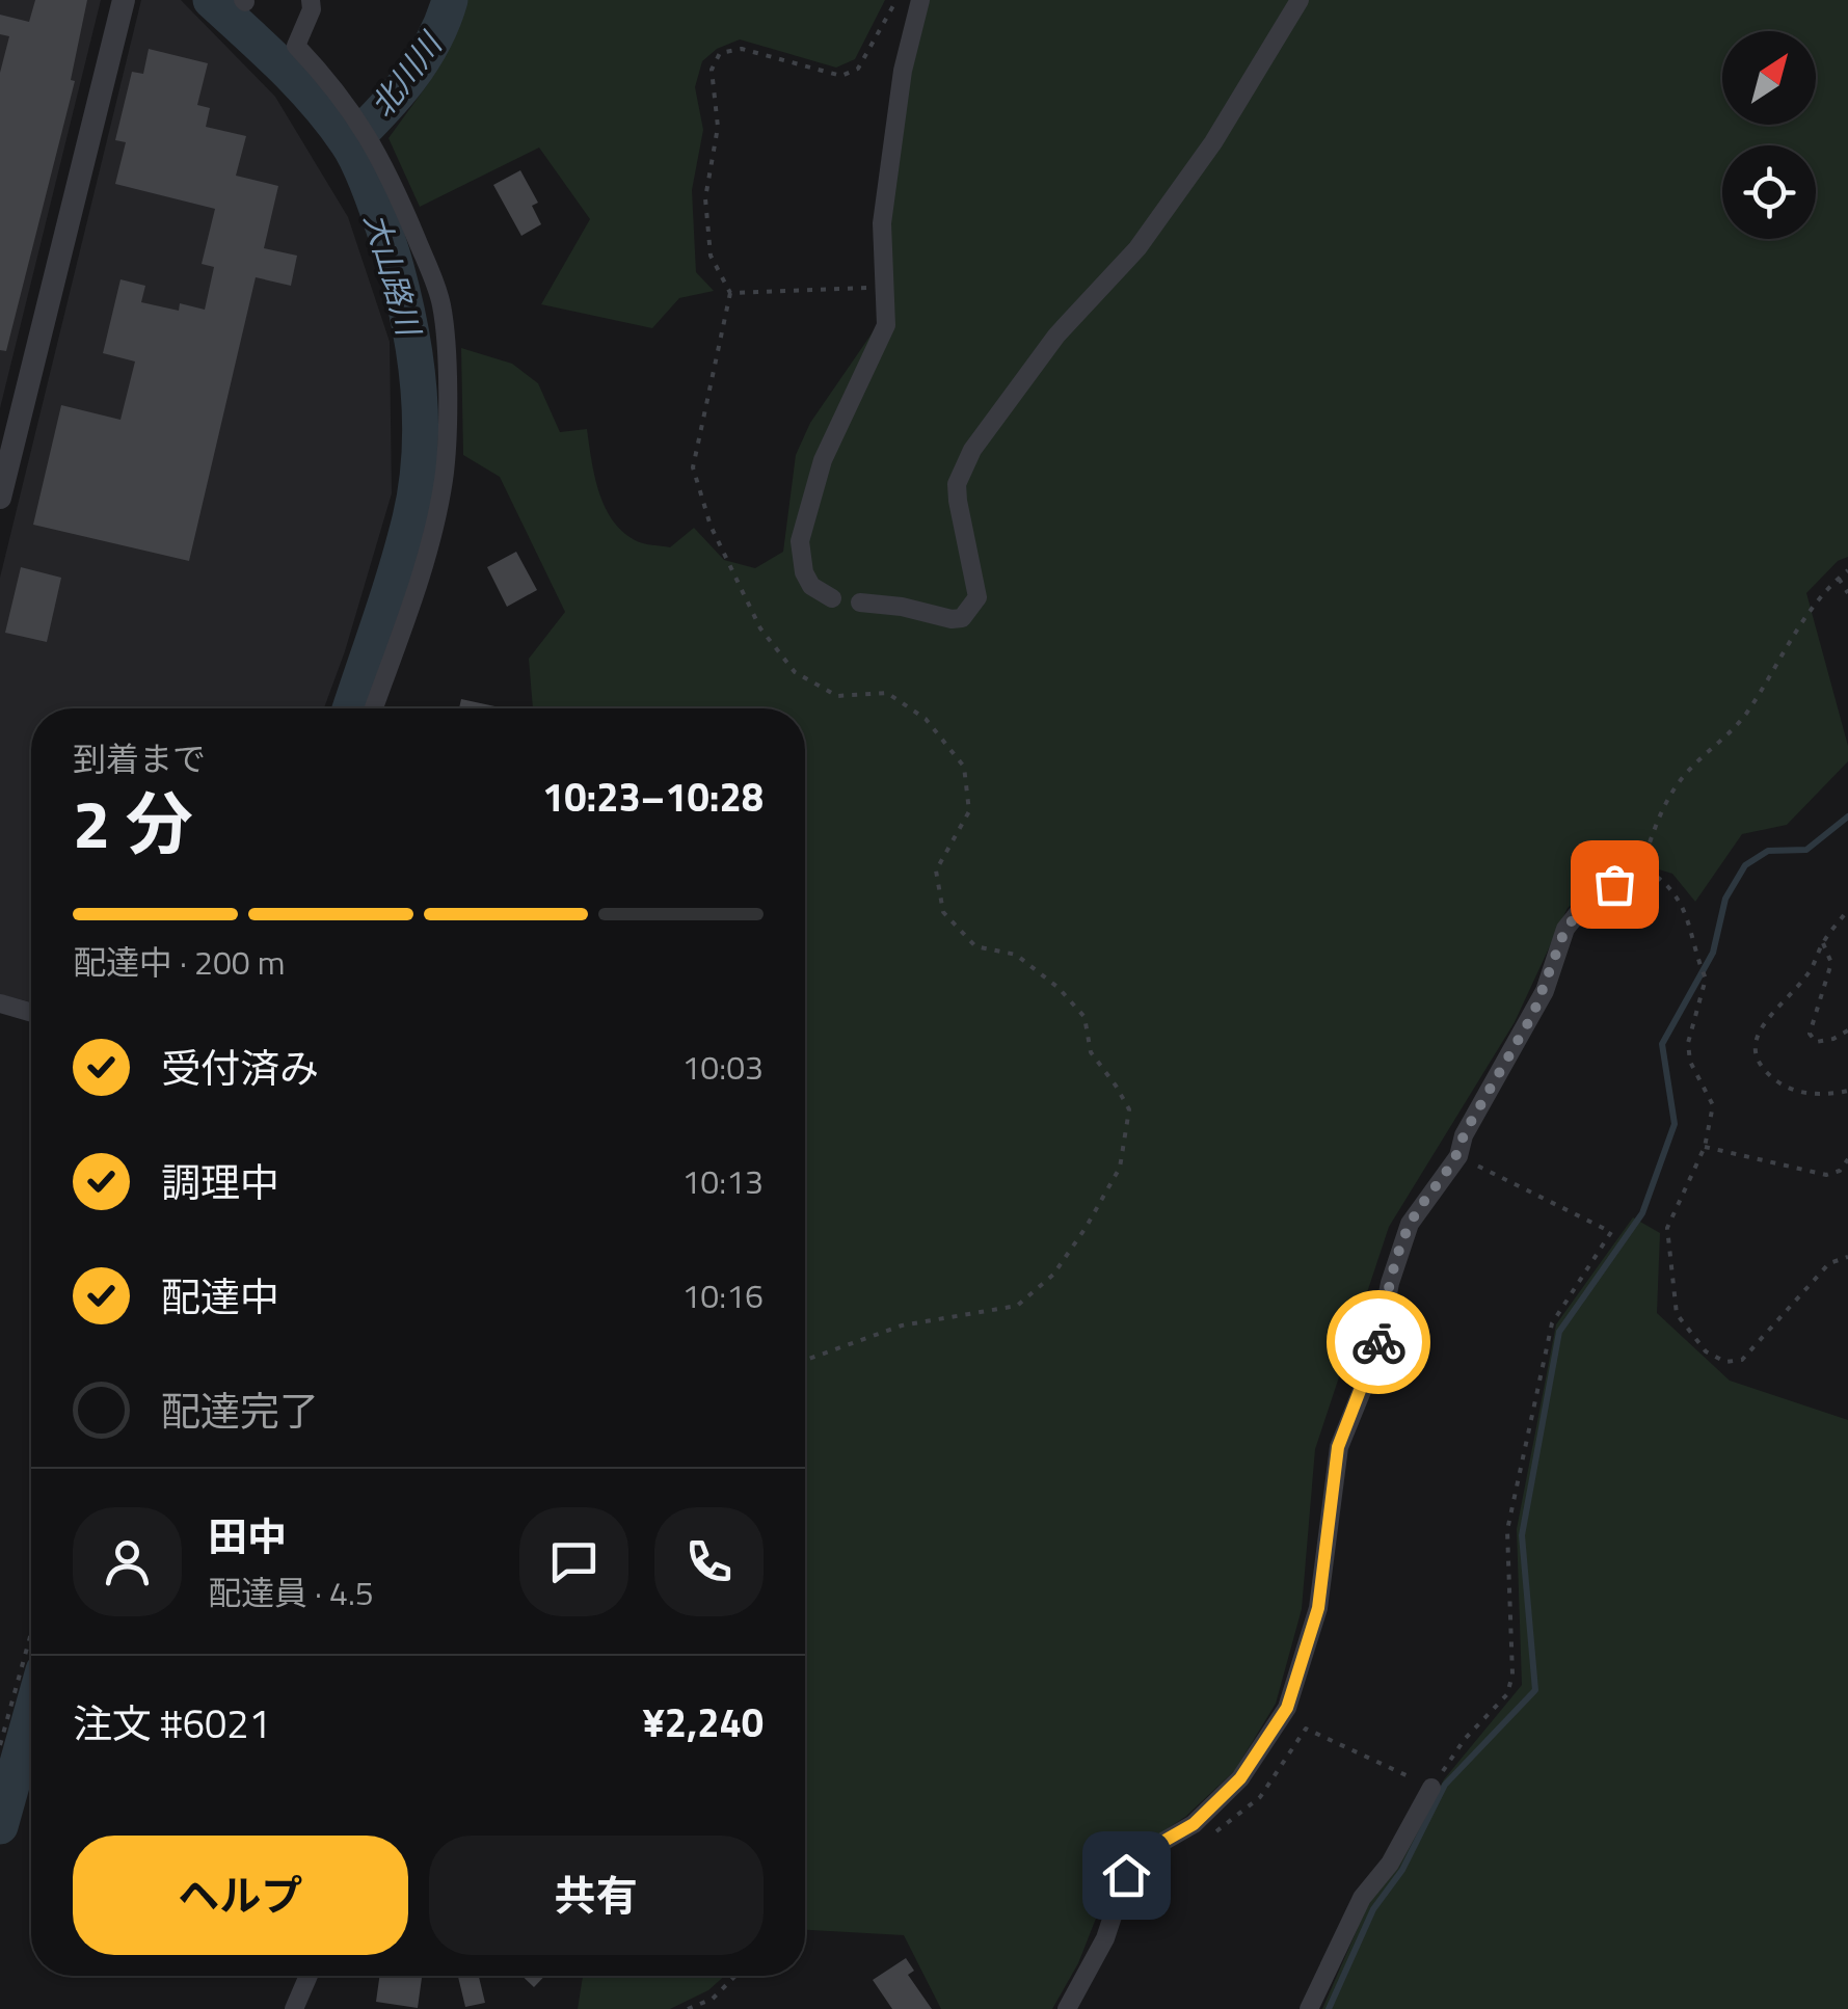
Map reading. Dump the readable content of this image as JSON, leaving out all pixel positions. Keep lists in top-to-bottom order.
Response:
{
  "water": ["北川川", "大山路川"],
  "north": "top right",
  "page": {
    "heading": ["2 分", "到着まで", "10:23–10:28"],
    "panel": [
      "田中",
      "配達員 · 4.5",
      "注文 #6021",
      "¥2,240"
    ],
    "bar": "配達中 · 200 m",
    "list": [
      ["受付済み", "10:03"],
      ["調理中", "10:13"],
      ["配達中", "10:16"],
      "配達完了"
    ],
    "buttons": ["ヘルプ", "共有"]
  }
}
